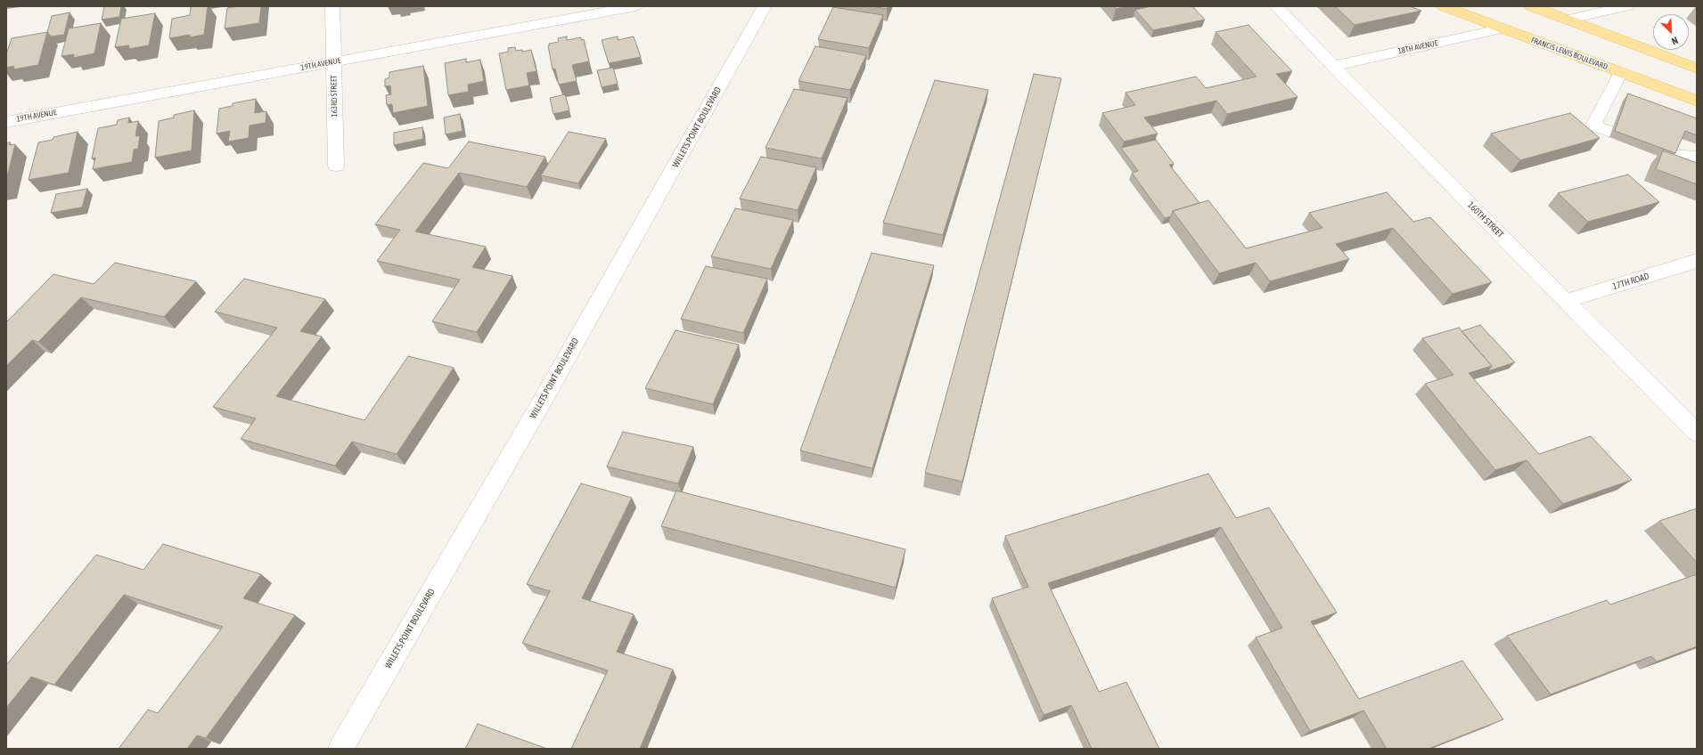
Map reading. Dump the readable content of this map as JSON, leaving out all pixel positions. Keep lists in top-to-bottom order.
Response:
{
  "streets": {
    "main road": ["FRANCIS LEWIS BOULEVARD"],
    "street": [
      "18TH AVENUE",
      "19TH AVENUE",
      "163RD STREET",
      "WILLETS POINT BOULEVARD",
      "160TH STREET",
      "17TH ROAD"
    ]
  },
  "crossings": [
    ["18TH AVENUE", "FRANCIS LEWIS BOULEVARD"],
    ["18TH AVENUE", "160TH STREET"],
    ["19TH AVENUE", "163RD STREET"],
    ["160TH STREET", "17TH ROAD"]
  ],
  "north": "bottom right"
}
